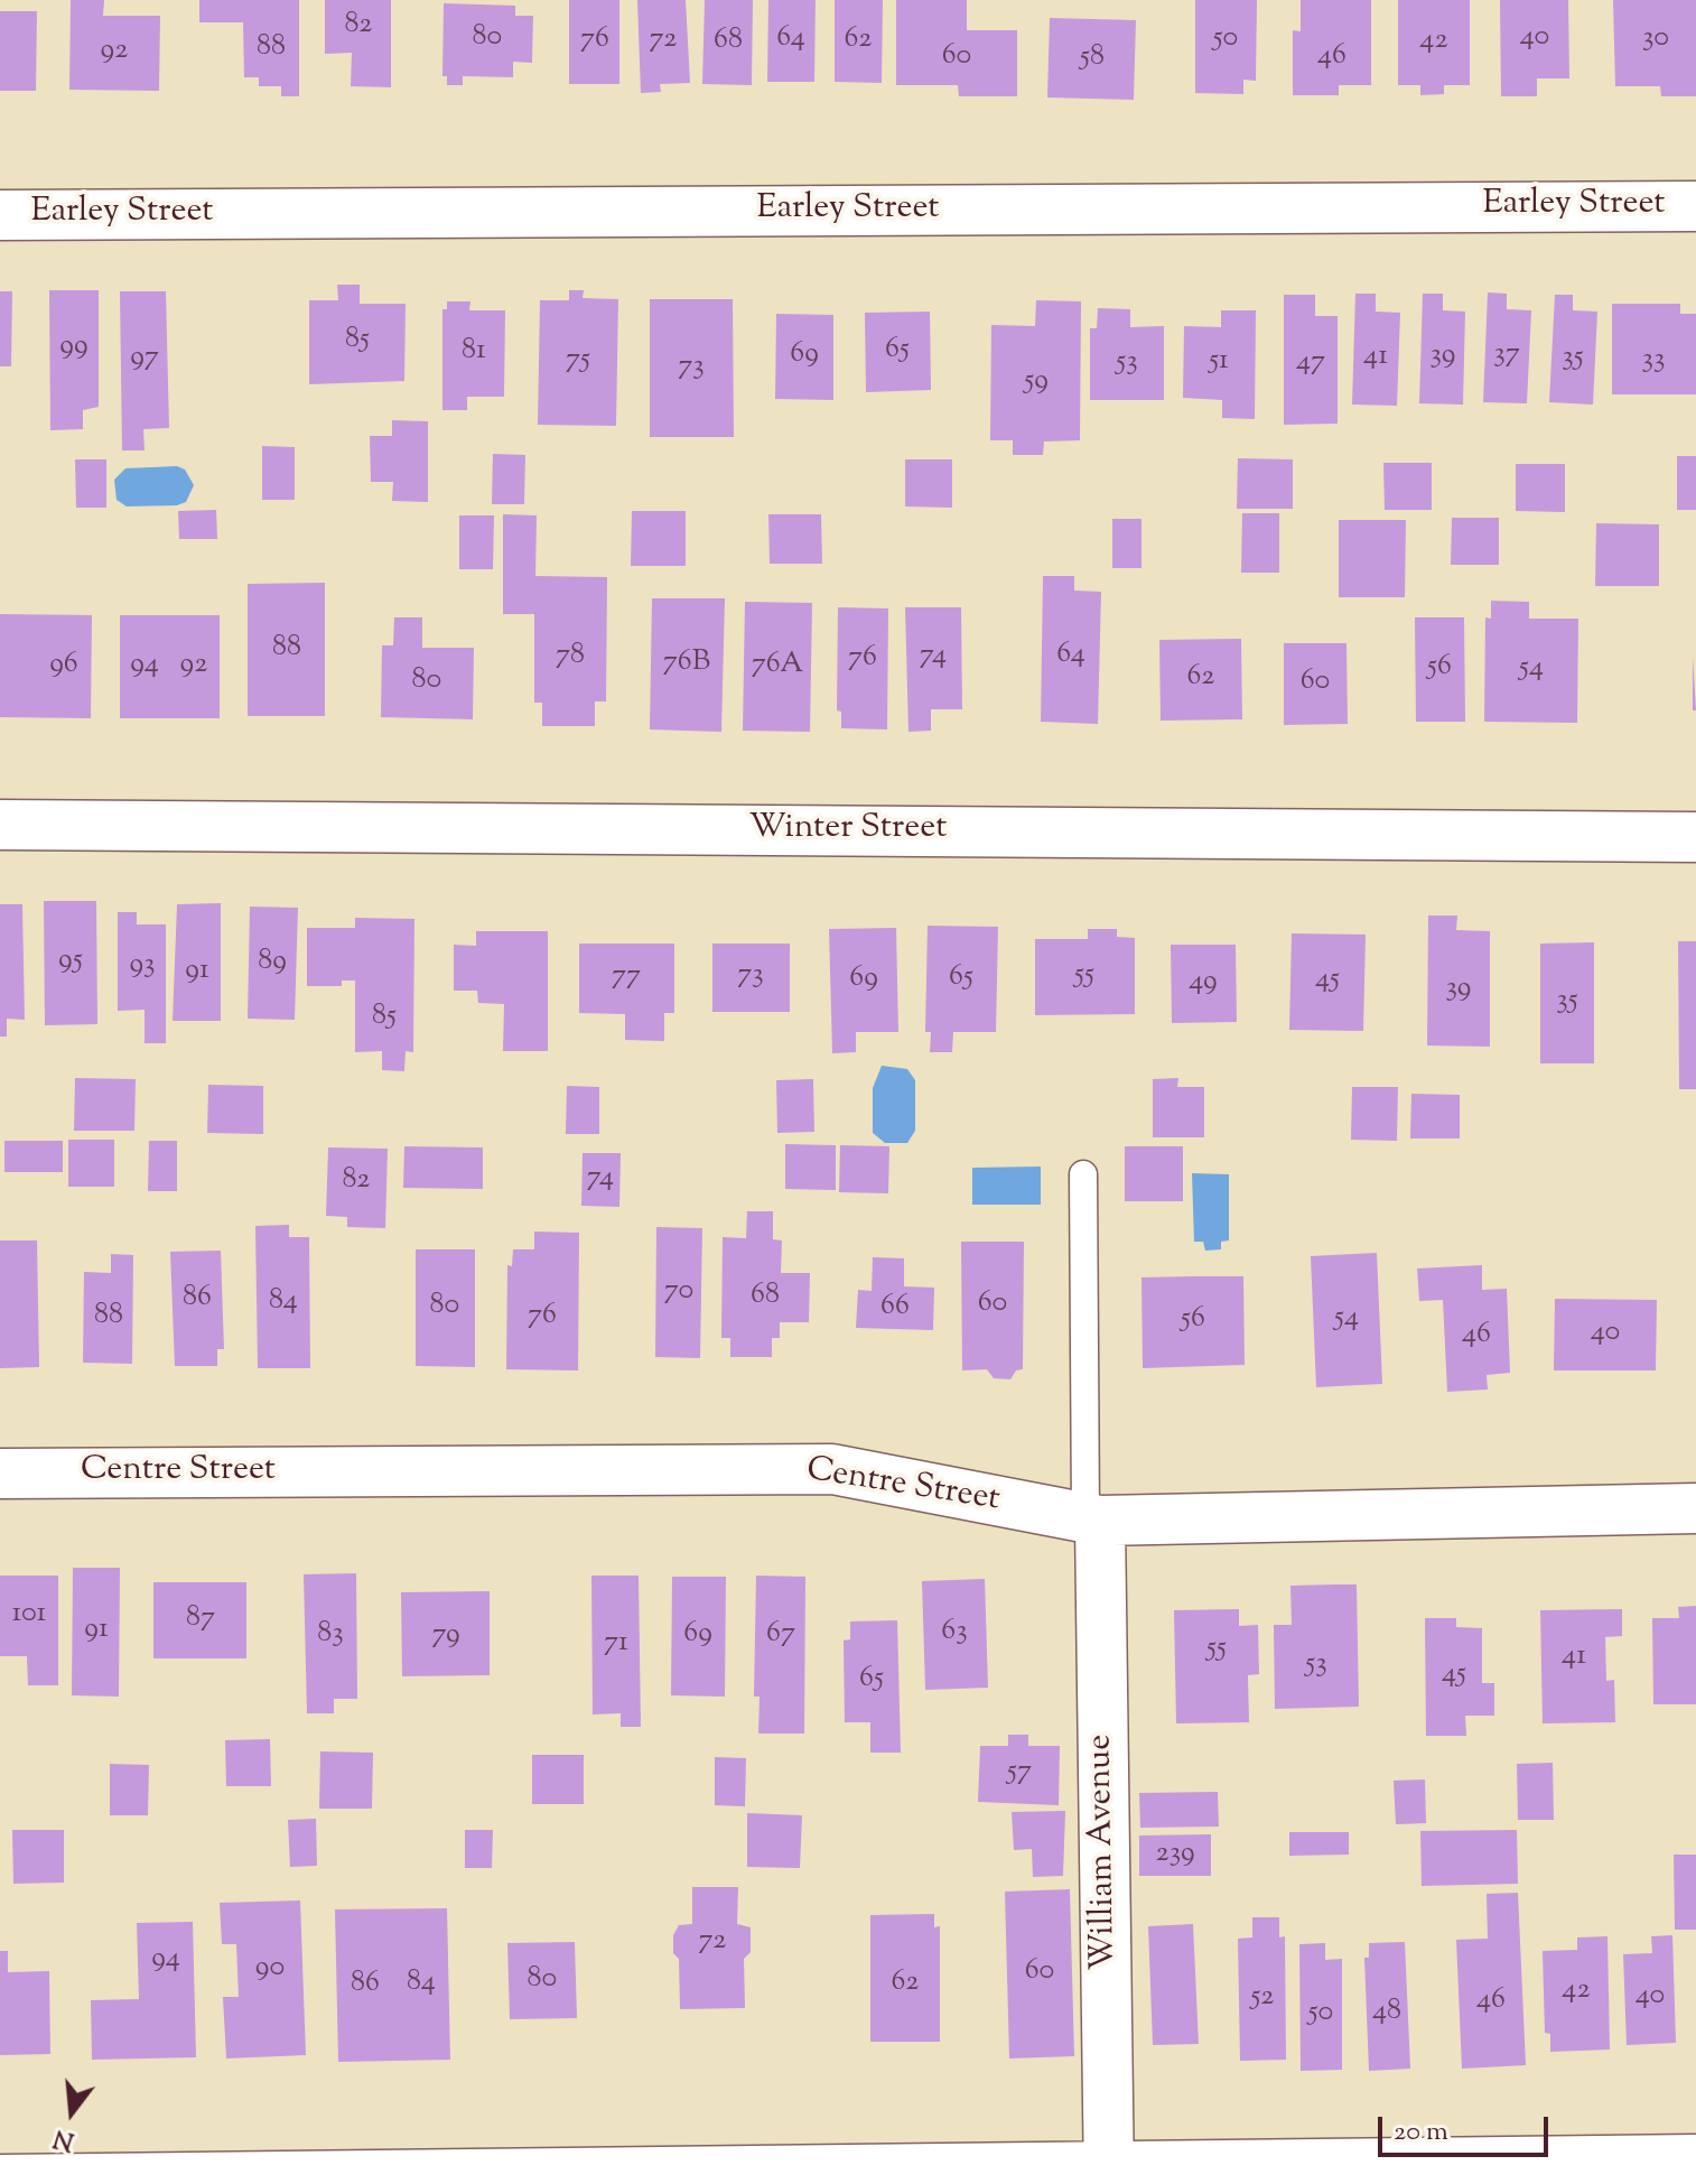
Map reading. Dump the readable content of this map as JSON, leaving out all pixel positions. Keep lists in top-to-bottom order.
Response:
{
  "streets": {
    "street": [
      "Earley Street",
      "Winter Street",
      "Centre Street",
      "William Avenue"
    ]
  },
  "crossings": [
    ["Centre Street", "William Avenue"]
  ],
  "house_numbers": [
    "82",
    "80",
    "40",
    "64",
    "50",
    "30",
    "76",
    "72",
    "62",
    "68",
    "42",
    "88",
    "92",
    "60",
    "46",
    "58",
    "85",
    "99",
    "65",
    "81",
    "69",
    "37",
    "39",
    "41",
    "97",
    "35",
    "75",
    "33",
    "51",
    "53",
    "47",
    "73",
    "59",
    "88",
    "64",
    "78",
    "74",
    "76",
    "76B",
    "96",
    "94",
    "92",
    "76A",
    "56",
    "54",
    "62",
    "80",
    "60",
    "95",
    "89",
    "93",
    "91",
    "73",
    "55",
    "77",
    "65",
    "69",
    "45",
    "49",
    "39",
    "35",
    "85",
    "74",
    "82",
    "70",
    "68",
    "86",
    "84",
    "60",
    "80",
    "66",
    "88",
    "76",
    "54",
    "56",
    "40",
    "46",
    "101",
    "87",
    "91",
    "63",
    "83",
    "69",
    "67",
    "79",
    "71",
    "55",
    "41",
    "53",
    "45",
    "65",
    "57",
    "239",
    "72",
    "94",
    "90",
    "60",
    "80",
    "84",
    "62",
    "86",
    "42",
    "40",
    "52",
    "46",
    "48",
    "50"
  ],
  "scale_bar": "20 m",
  "north": "bottom"
}
